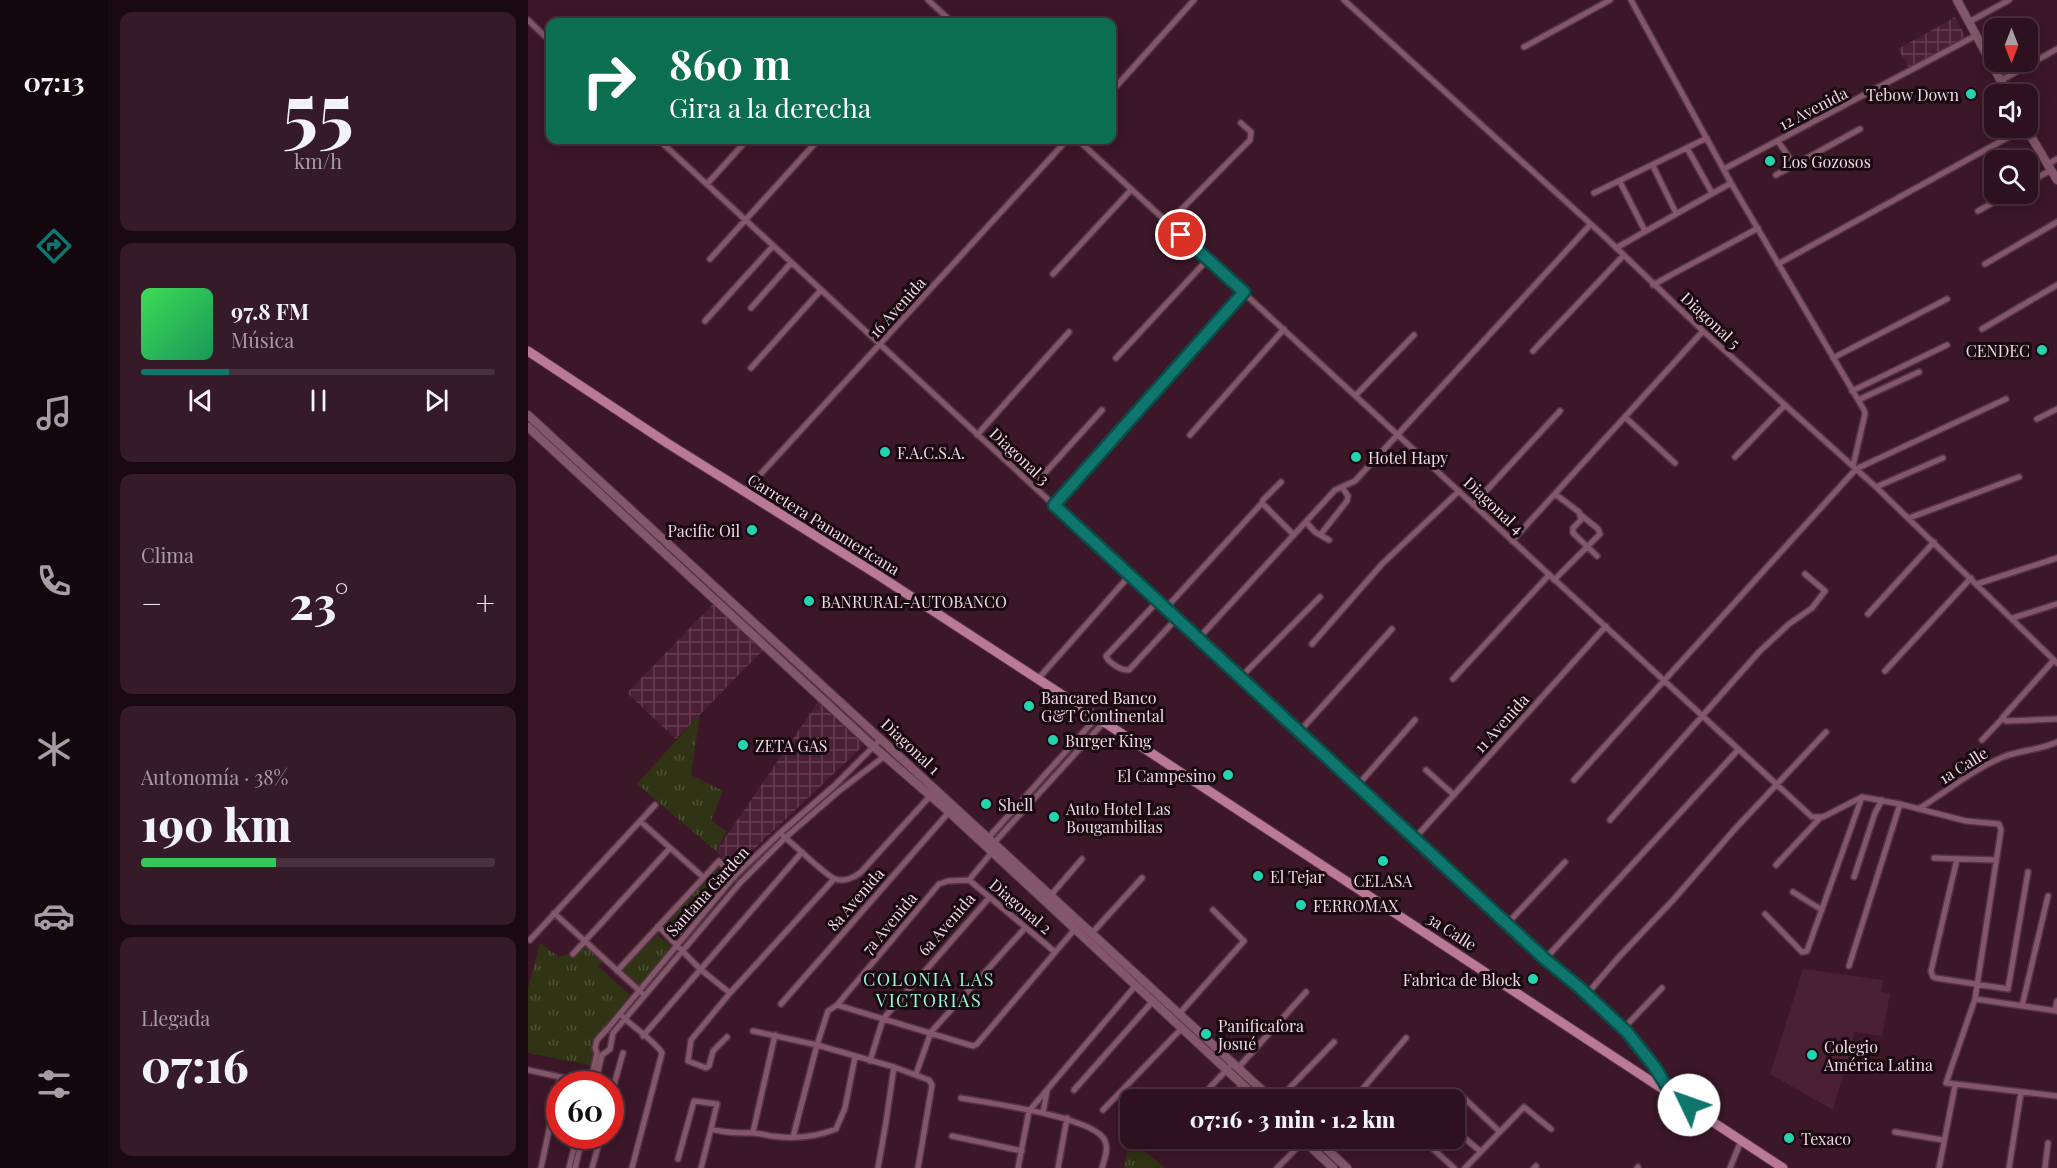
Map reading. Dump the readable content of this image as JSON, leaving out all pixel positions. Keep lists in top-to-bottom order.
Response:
{
  "streets": {
    "main road": ["Carretera Panamericana", "Diagonal 1", "3a Calle"],
    "street": [
      "12 Avenida",
      "16 Avenida",
      "Diagonal 5",
      "Diagonal 3",
      "Diagonal 4",
      "11 Avenida",
      "1a Calle",
      "Santana Garden",
      "8a Avenida",
      "Diagonal 2",
      "7a Avenida",
      "6a Avenida"
    ]
  },
  "crossings": [
    ["16 Avenida", "Diagonal 3"],
    ["16 Avenida", "Carretera Panamericana"],
    ["Diagonal 3", "11 Avenida"],
    ["Diagonal 3", "3a Calle"],
    ["Diagonal 4", "11 Avenida"],
    ["Carretera Panamericana", "3a Calle"],
    ["Diagonal 1", "Santana Garden"],
    ["Diagonal 1", "8a Avenida"],
    ["Diagonal 2", "7a Avenida"],
    ["Diagonal 2", "6a Avenida"]
  ],
  "districts": ["COLONIA LAS VICTORIAS"],
  "places": [
    "Tebow Down",
    "Los Gozosos",
    "CENDEC",
    "F.A.C.S.A.",
    "Hotel Hapy",
    "Pacific Oil",
    "BANRURAL-AUTOBANCO",
    "Bancared Banco G&T Continental",
    "Burger King",
    "ZETA GAS",
    "El Campesino",
    "Shell",
    "Auto Hotel Las Bougambilias",
    "CELASA",
    "El Tejar",
    "FERROMAX",
    "Fabrica de Block",
    "Panificafora Josué",
    "Colegio América Latina",
    "Texaco"
  ],
  "north": "bottom",
  "page": {
    "tabs": "07:13",
    "tile": [
      ["55", "km/h"],
      "Clima",
      ["Autonomía · 38%", "190 km"],
      ["Llegada", "07:16"]
    ],
    "turn": ["860 m", "Gira a la derecha"],
    "song": ["97.8 FM", "Música"],
    "heat": ["−", "23°", "+"],
    "limit": "60",
    "trip": "07:16 · 3 min · 1.2 km"
  }
}
